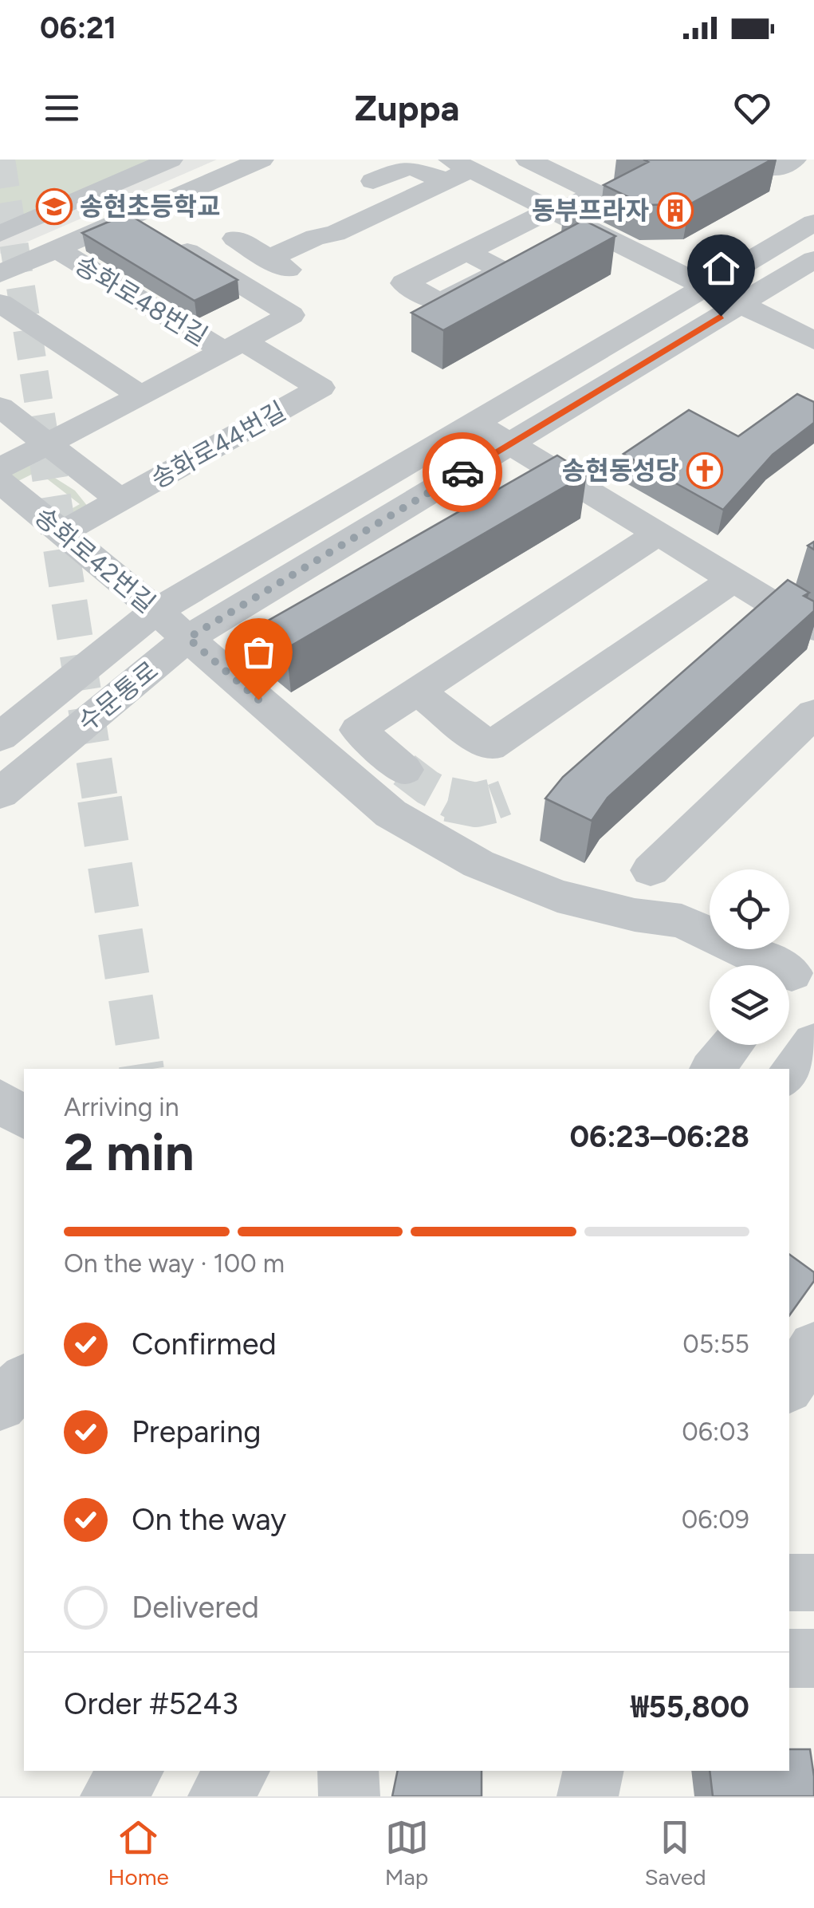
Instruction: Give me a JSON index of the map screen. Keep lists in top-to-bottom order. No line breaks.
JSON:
{"streets":{"street":["송화로48번길","송화로44번길","송화로42번길","수문통로"]},"crossings":[["송화로48번길","송화로44번길"],["송화로42번길","수문통로"]],"places":{"school or university":["송현초등학교"],"building":["동부프라자"],"church":["송현동성당"]},"page":{"status":"06:21","header":"Zuppa","heading":["2 min","Arriving in","06:23–06:28"],"panel":["Order #5243","₩55,800"],"bar":"On the way · 100 m","list":[["Confirmed","05:55"],["Preparing","06:03"],["On the way","06:09"],"Delivered"],"tabs":["Home","Map","Saved"]}}
